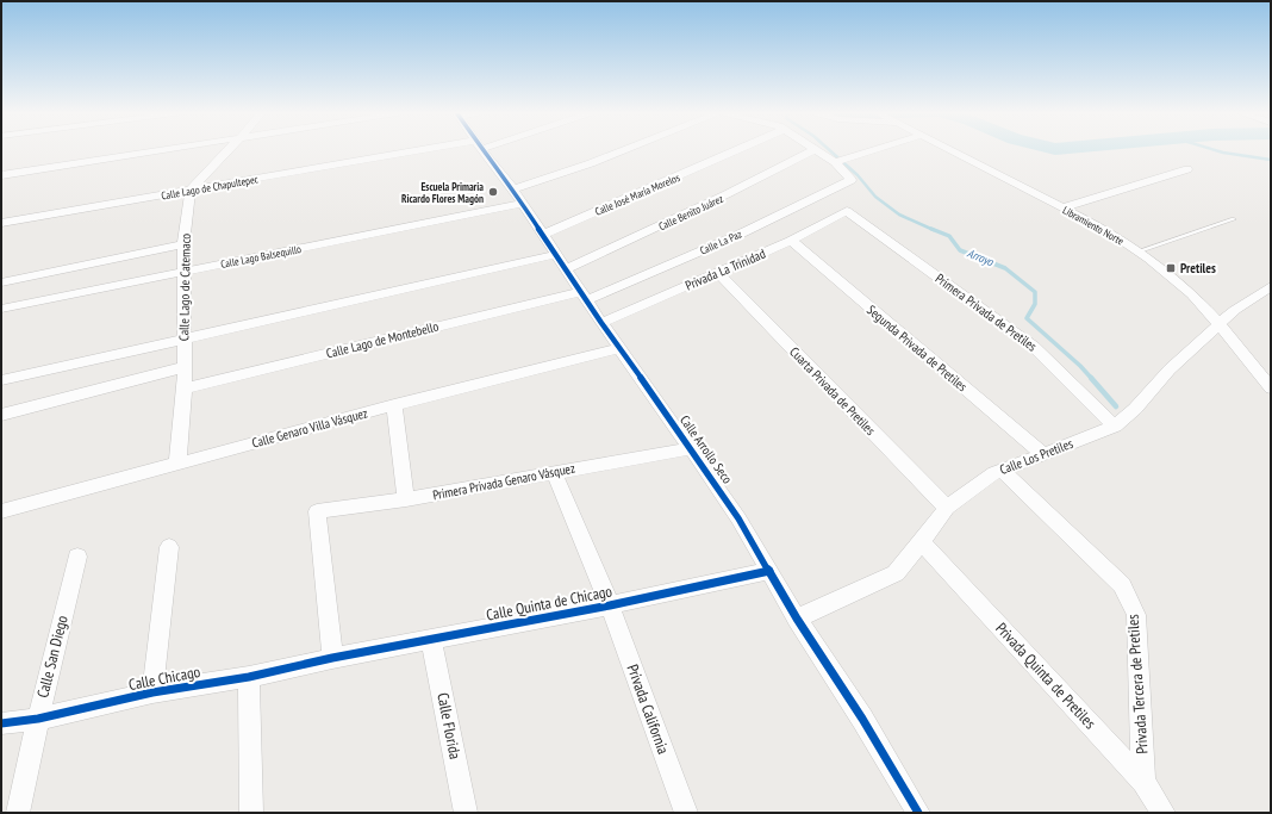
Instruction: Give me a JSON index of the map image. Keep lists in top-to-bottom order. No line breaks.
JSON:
{"streets":{"street":["Calle Lago de Chapultepec","Calle José María Morelos","Calle Benito Juárez","Libramiento Norte","Calle La Paz","Calle Lago Balsequillo","Privada La Trinidad","Calle Lago de Catemaco","Primera Privada de Pretiles","Calle Lago de Montebello","Segunda Privada de Pretiles","Cuarta Privada de Pretiles","Calle Genaro Villa Vásquez","Calle Arrollo Seco","Calle Los Pretiles","Primera Privada Genaro Vásquez","Calle Quinta de Chicago","Calle San Diego","Privada Quinta de Pretiles","Calle Chicago","Privada Tercera de Pretiles","Privada California","Calle Florida"]},"crossings":[["Calle Lago de Chapultepec","Calle Lago de Catemaco"],["Calle José María Morelos","Calle Arrollo Seco"],["Calle Benito Juárez","Calle Arrollo Seco"],["Libramiento Norte","Calle Los Pretiles"],["Calle La Paz","Calle Lago de Montebello"],["Calle La Paz","Calle Arrollo Seco"],["Calle Lago Balsequillo","Calle Lago de Catemaco"],["Calle Lago Balsequillo","Calle Arrollo Seco"],["Privada La Trinidad","Primera Privada de Pretiles"],["Privada La Trinidad","Segunda Privada de Pretiles"],["Privada La Trinidad","Cuarta Privada de Pretiles"],["Privada La Trinidad","Calle Arrollo Seco"],["Calle Lago de Catemaco","Calle Lago de Montebello"],["Calle Lago de Catemaco","Calle Genaro Villa Vásquez"],["Primera Privada de Pretiles","Calle Los Pretiles"],["Calle Lago de Montebello","Calle Arrollo Seco"],["Segunda Privada de Pretiles","Calle Los Pretiles"],["Cuarta Privada de Pretiles","Calle Los Pretiles"],["Calle Genaro Villa Vásquez","Calle Arrollo Seco"],["Calle Arrollo Seco","Calle Los Pretiles"],["Calle Arrollo Seco","Primera Privada Genaro Vásquez"],["Calle Arrollo Seco","Calle Quinta de Chicago"],["Calle Los Pretiles","Privada Quinta de Pretiles"],["Calle Los Pretiles","Privada Tercera de Pretiles"],["Primera Privada Genaro Vásquez","Calle Quinta de Chicago"],["Primera Privada Genaro Vásquez","Calle Chicago"],["Primera Privada Genaro Vásquez","Privada California"],["Calle Quinta de Chicago","Calle Chicago"],["Calle Quinta de Chicago","Privada California"],["Calle Quinta de Chicago","Calle Florida"],["Calle San Diego","Calle Chicago"],["Privada Quinta de Pretiles","Privada Tercera de Pretiles"]],"water":["Arroyo"],"places":{"other":["Escuela Primaria Ricardo Flores Magón"],"transit":["Pretiles"]}}
